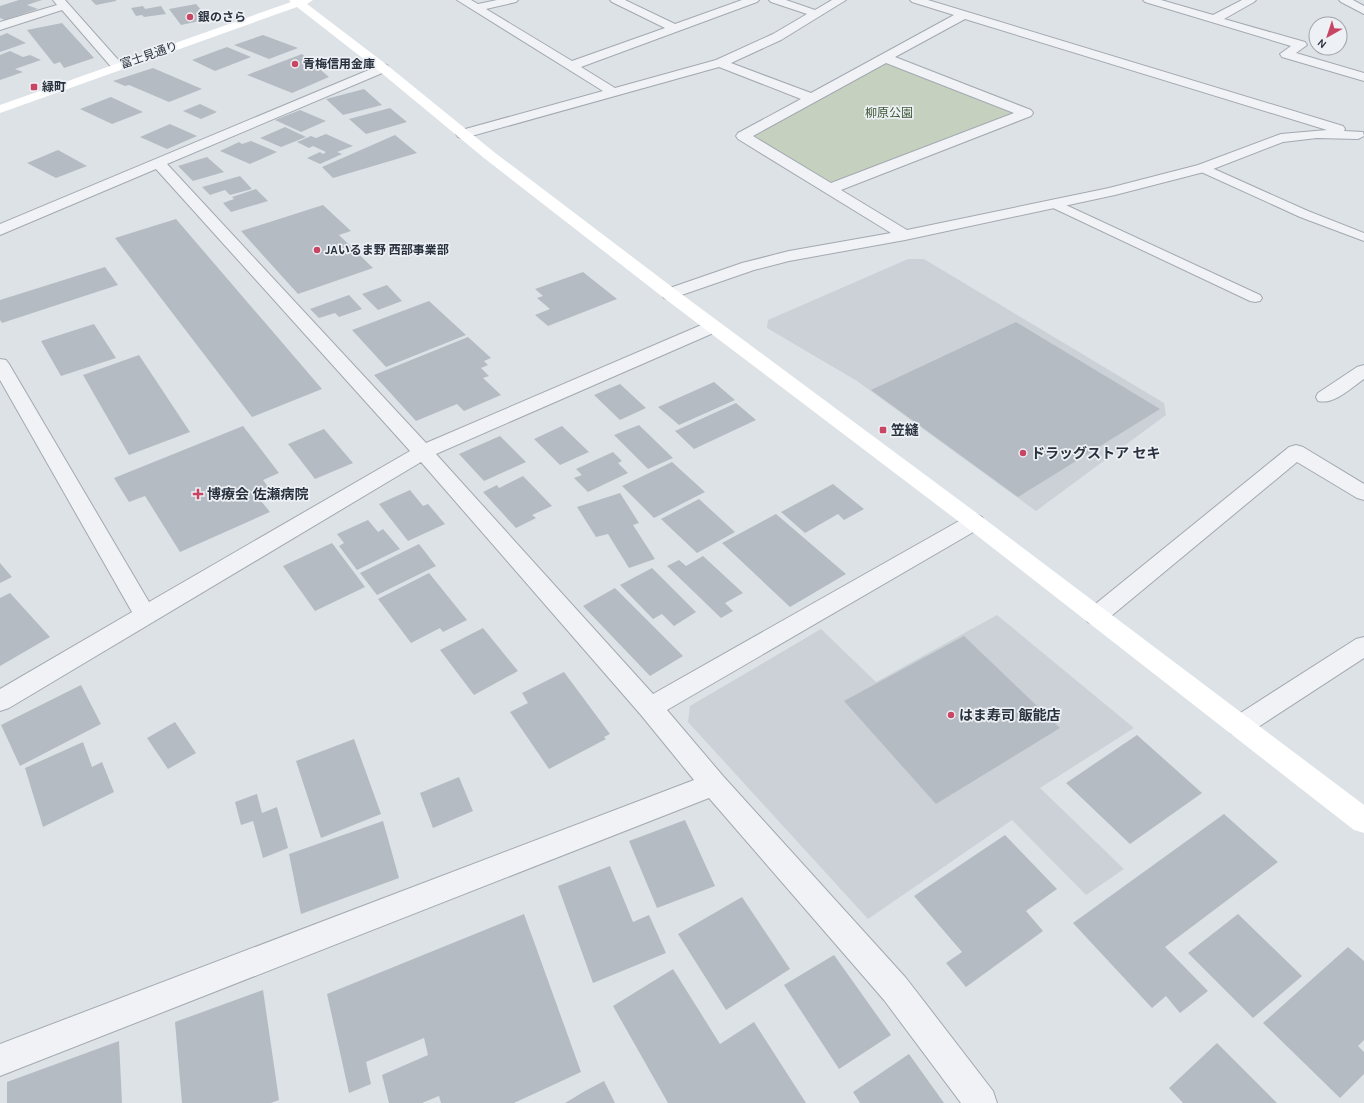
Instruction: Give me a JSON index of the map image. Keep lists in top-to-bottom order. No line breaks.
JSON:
{"streets":{"street":["富士見通り"]},"parks":["柳原公園"],"places":{"other":["銀のさら","青梅信用金庫","JAいるま野 西部事業部","ドラッグストア セキ","はま寿司 飯能店"],"transit":["緑町","笠縫"],"health":["博療会 佐瀬病院"]},"north":"bottom left"}
